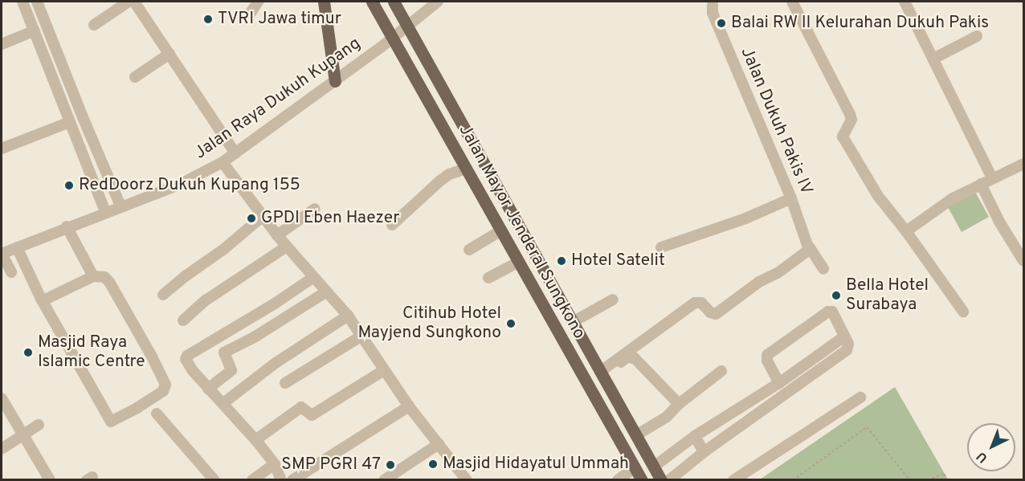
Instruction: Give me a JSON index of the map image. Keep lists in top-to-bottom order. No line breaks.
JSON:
{"streets":{"main road":["Jalan Mayor Jenderal Sungkono"],"street":["Jalan Raya Dukuh Kupang","Jalan Dukuh Pakis IV"]},"crossings":[["Jalan Raya Dukuh Kupang","Jalan Mayor Jenderal Sungkono"]],"places":["TVRI Jawa timur","Balai RW II Kelurahan Dukuh Pakis","RedDoorz Dukuh Kupang 155","GPDI Eben Haezer","Hotel Satelit","Bella Hotel Surabaya","Citihub Hotel Mayjend Sungkono","Masjid Raya Islamic Centre","Masjid Hidayatul Ummah","SMP PGRI 47"],"north":"bottom left"}
